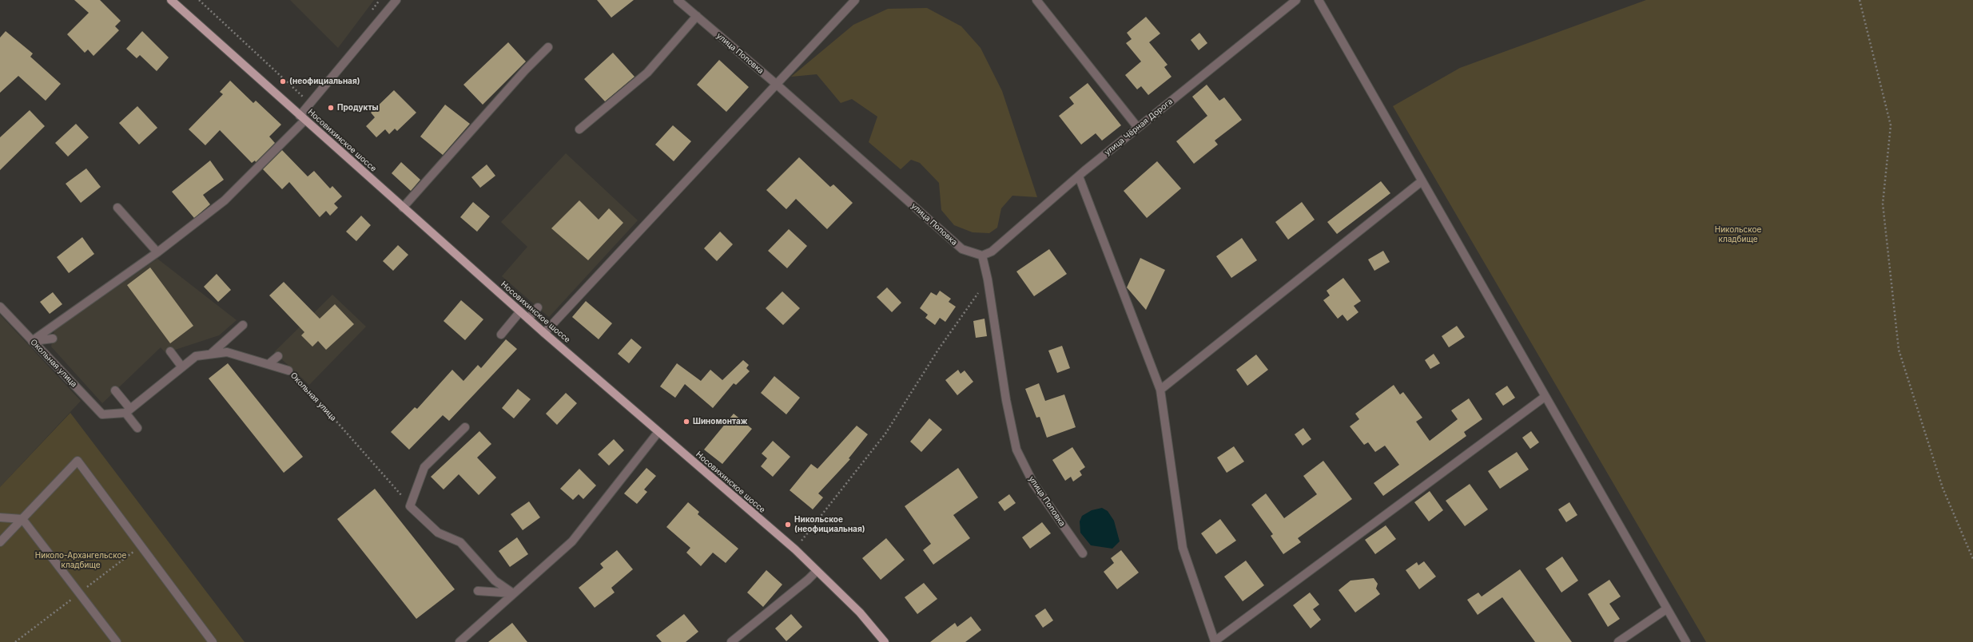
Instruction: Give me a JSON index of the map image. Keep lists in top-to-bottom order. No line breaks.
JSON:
{"streets":{"main road":["Носовихинское шоссе"],"street":["улица Поповка","улица Чёрная Дорога","Окольная улица"]},"crossings":[["улица Поповка","улица Чёрная Дорога"]],"parks":["Никольское кладбище","Николо-Архангельское кладбище"],"places":["(неофициальная)","Продукты","Шиномонтаж","Никольское (неофициальная)"]}
